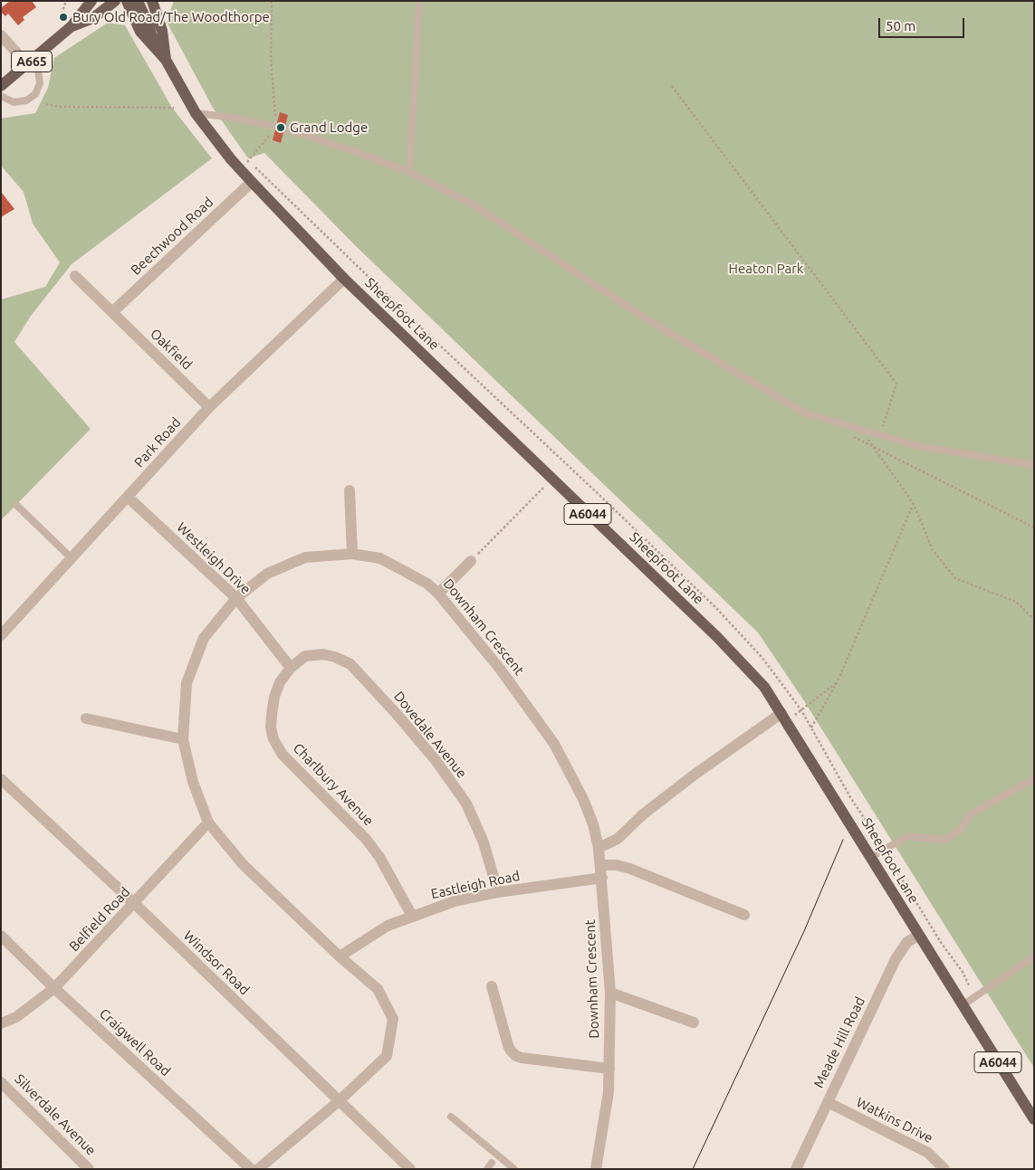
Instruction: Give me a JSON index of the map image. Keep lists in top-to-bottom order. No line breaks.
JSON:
{"streets":{"main road":["A665","Sheepfoot Lane","A6044"],"street":["Beechwood Road","Oakfield","Park Road","Westleigh Drive","Downham Crescent","Dovedale Avenue","Charlbury Avenue","Eastleigh Road","Belfield Road","Windsor Road","Craigwell Road","Meade Hill Road","Silverdale Avenue","Watkins Drive"]},"crossings":[["Beechwood Road","Sheepfoot Lane"],["Beechwood Road","Oakfield"],["Sheepfoot Lane","Park Road"],["Sheepfoot Lane","Meade Hill Road"],["Oakfield","Park Road"],["Park Road","Westleigh Drive"],["Westleigh Drive","Downham Crescent"],["Westleigh Drive","Dovedale Avenue"],["Westleigh Drive","Charlbury Avenue"],["Downham Crescent","Eastleigh Road"],["Downham Crescent","Belfield Road"],["Downham Crescent","Windsor Road"],["Dovedale Avenue","Charlbury Avenue"],["Dovedale Avenue","Eastleigh Road"],["Charlbury Avenue","Eastleigh Road"],["Belfield Road","Windsor Road"],["Belfield Road","Craigwell Road"],["Meade Hill Road","Watkins Drive"]],"parks":["Heaton Park"],"places":["Bury Old Road/The Woodthorpe","Grand Lodge"],"scale_bar":"50 m"}
